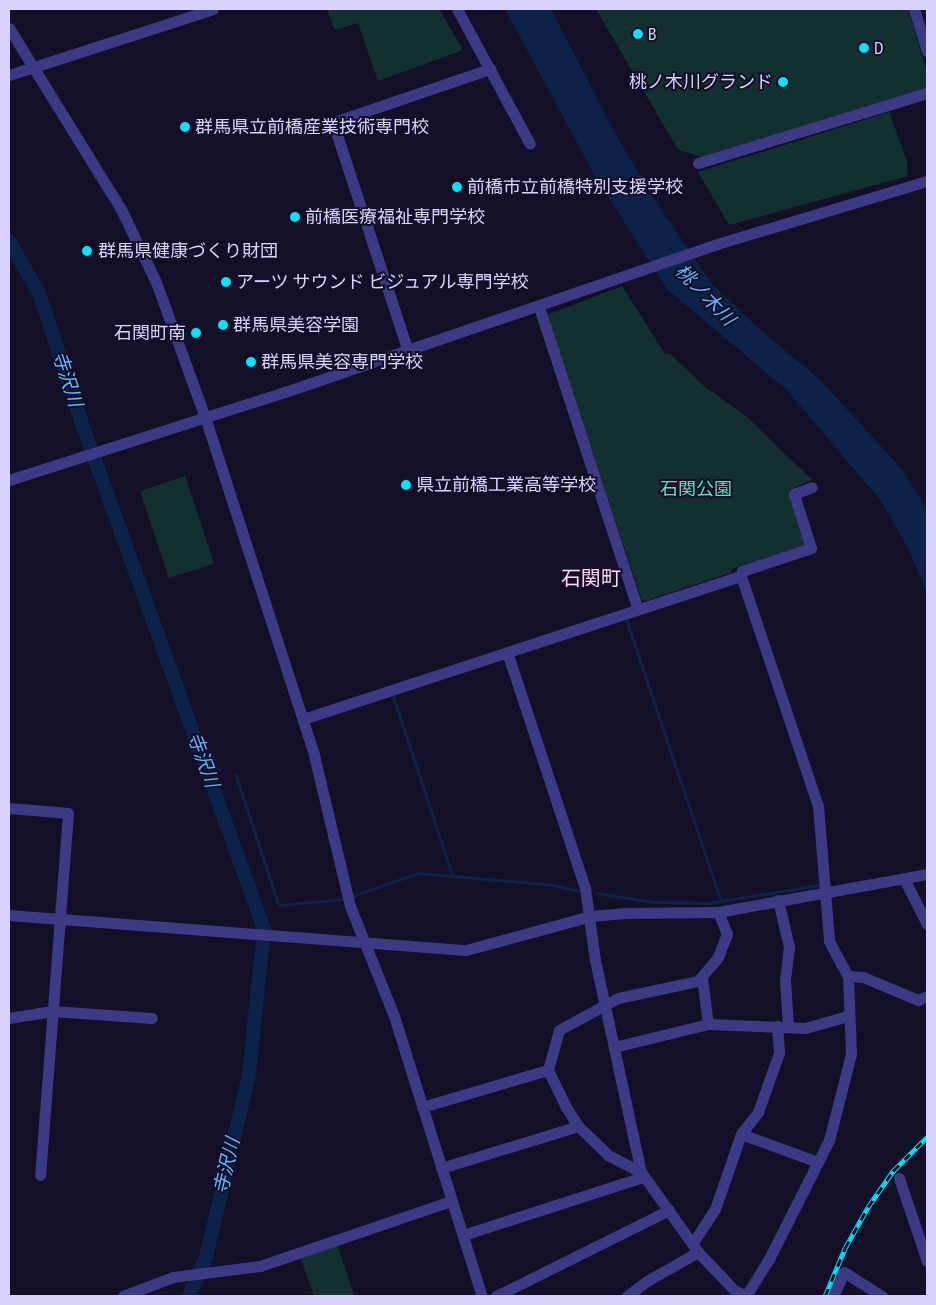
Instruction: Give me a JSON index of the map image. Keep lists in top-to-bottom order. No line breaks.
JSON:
{"districts":["石関町"],"water":["桃ノ木川","寺沢川"],"parks":["石関公園"],"places":["B","D","桃ノ木川グランド","群馬県立前橋産業技術専門校","前橋市立前橋特別支援学校","前橋医療福祉専門学校","群馬県健康づくり財団","アーツ サウンド ビジュアル専門学校","群馬県美容学園","石関町南","群馬県美容専門学校","県立前橋工業高等学校"]}
